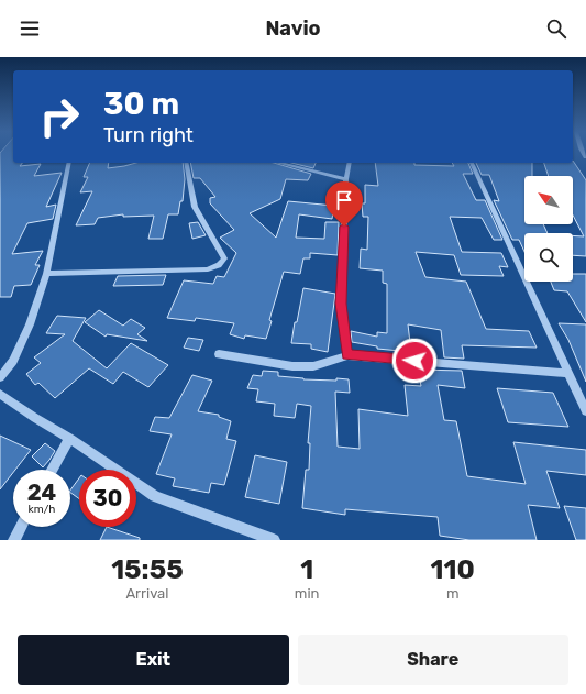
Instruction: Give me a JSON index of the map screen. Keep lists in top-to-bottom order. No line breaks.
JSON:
{"north":"top left","page":{"header":"Navio","turn":["30 m","Turn right"],"speed":"24 km/h","limit":"30","eta":["15:55","Arrival","1","min","110","m"],"buttons":["Exit","Share"]}}
